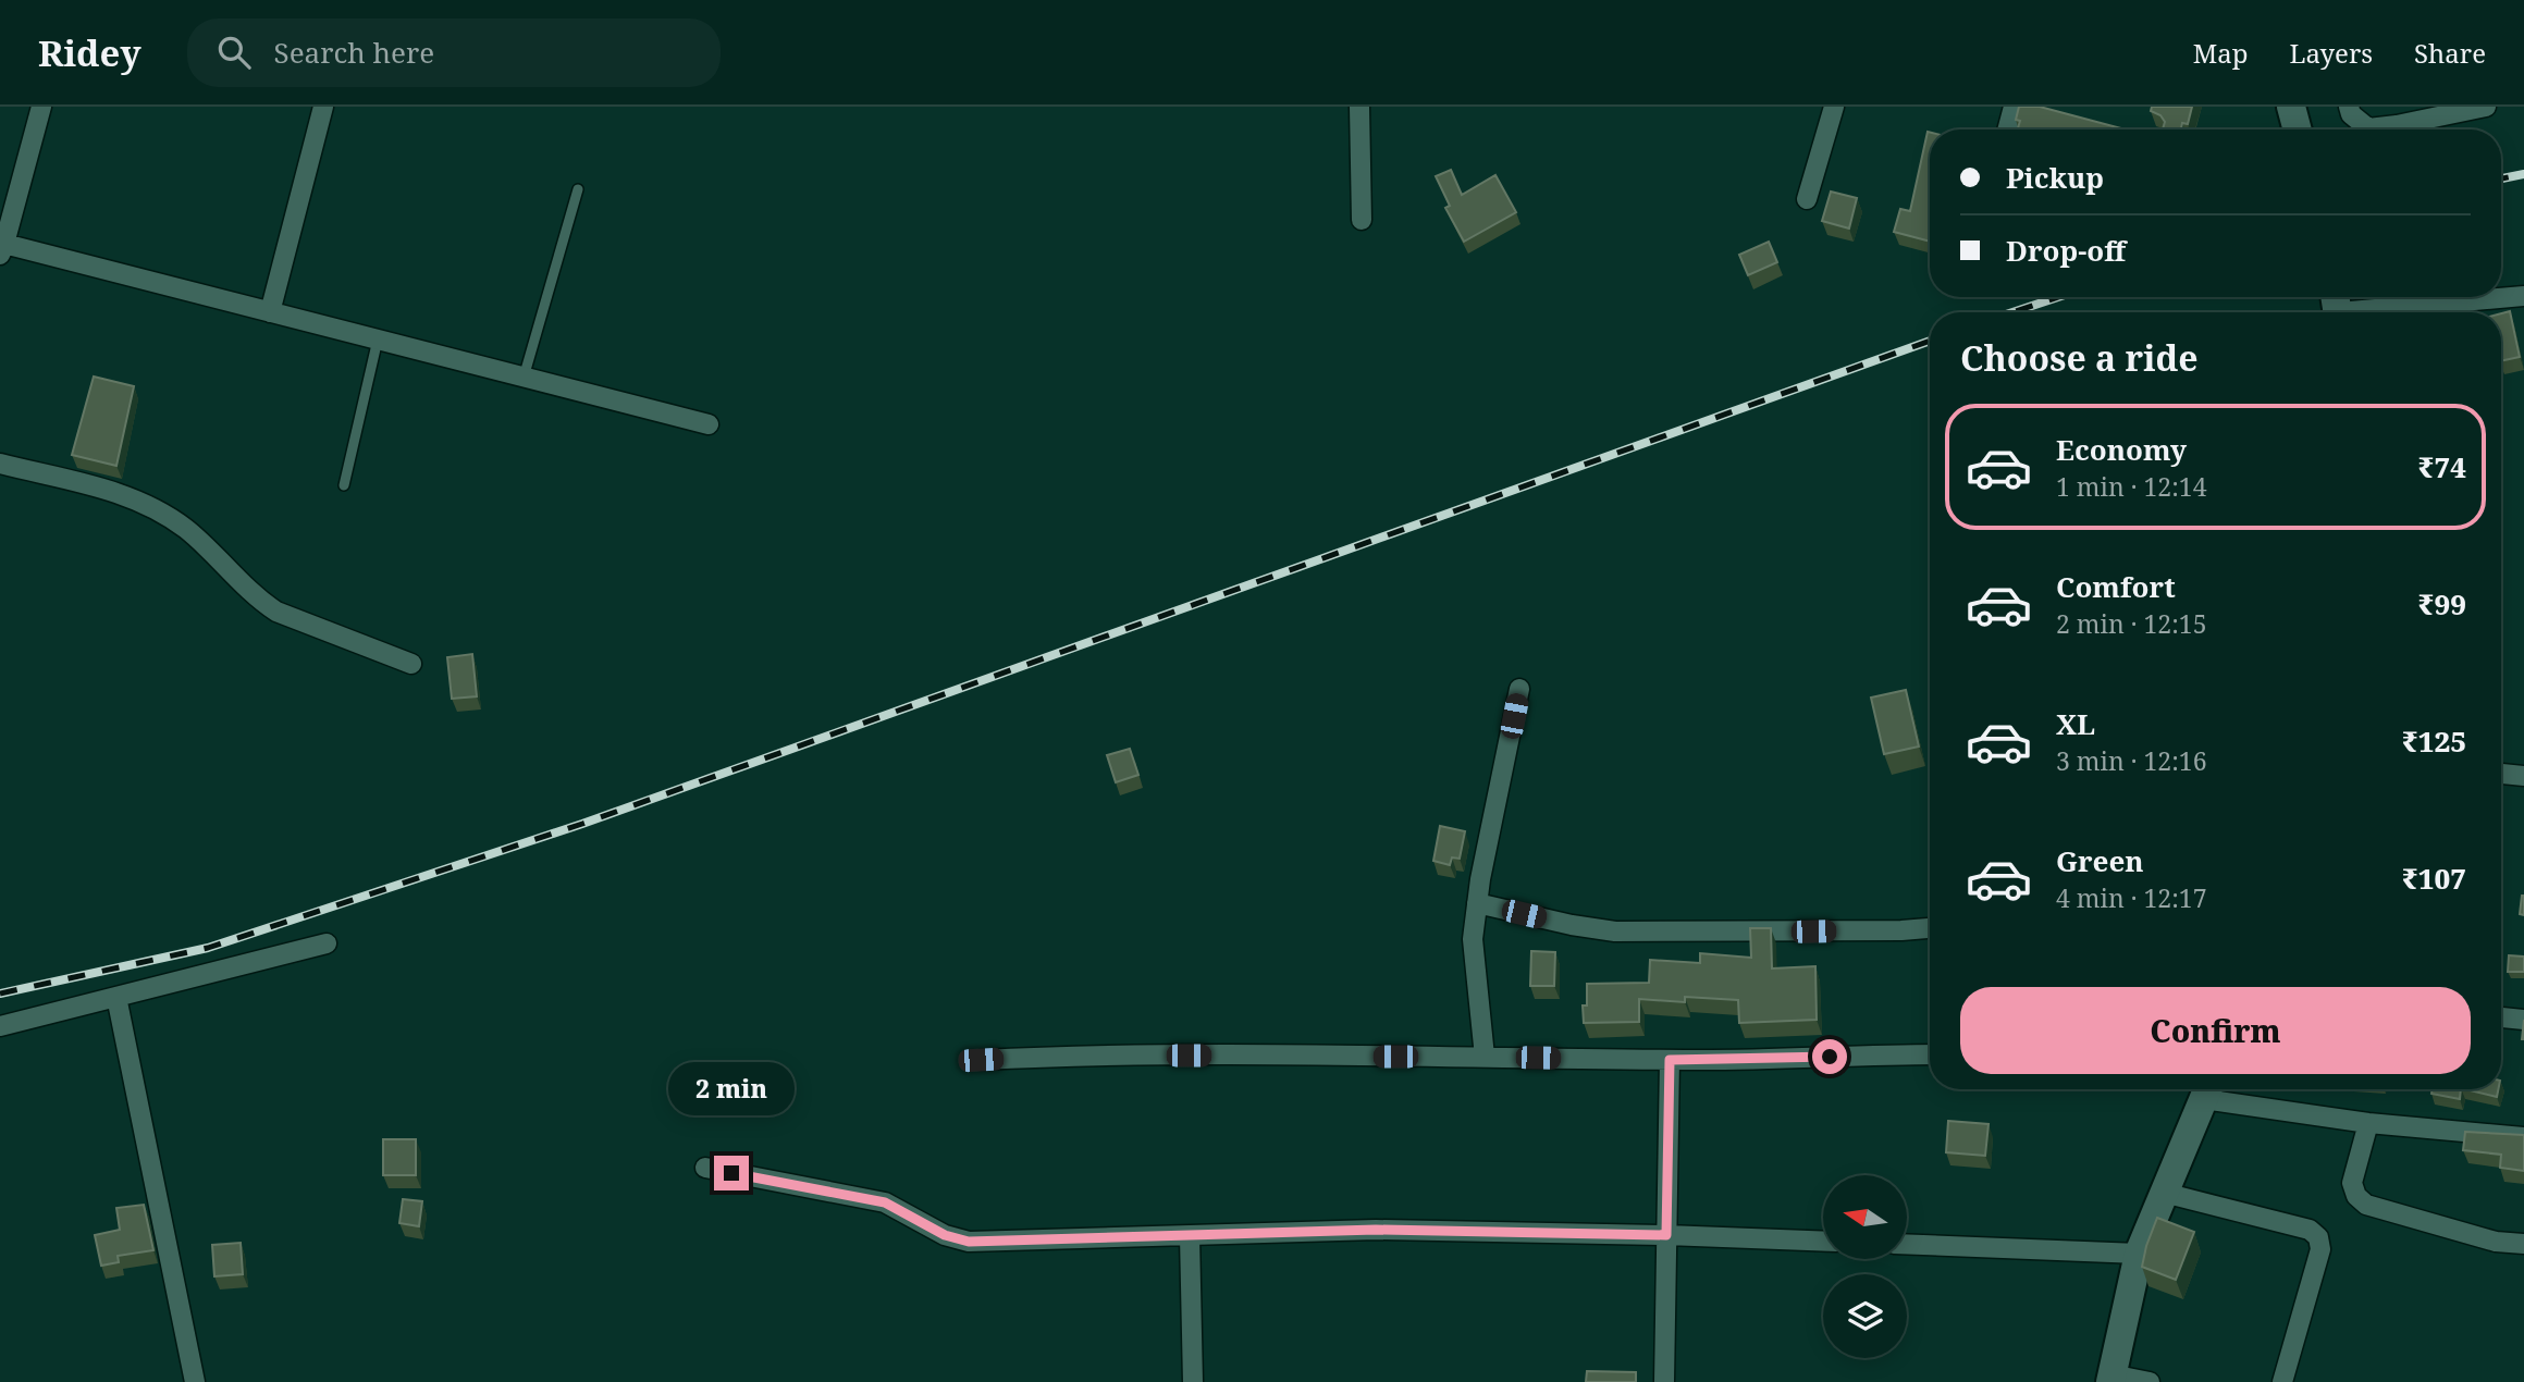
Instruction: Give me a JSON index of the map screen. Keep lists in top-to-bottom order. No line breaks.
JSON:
{"north":"left","page":{"header":"Ridey","search":"Search here","nav":["Map","Layers","Share"],"banner":["Pickup","Drop-off"],"heading":"Choose a ride","list":[{"name":"Economy","note":"1 min · 12:14","value":"₹74"},{"name":"Comfort","note":"2 min · 12:15","value":"₹99"},{"name":"XL","note":"3 min · 12:16","value":"₹125"},{"name":"Green","note":"4 min · 12:17","value":"₹107"}],"buttons":"Confirm","bubble":"2 min"}}
